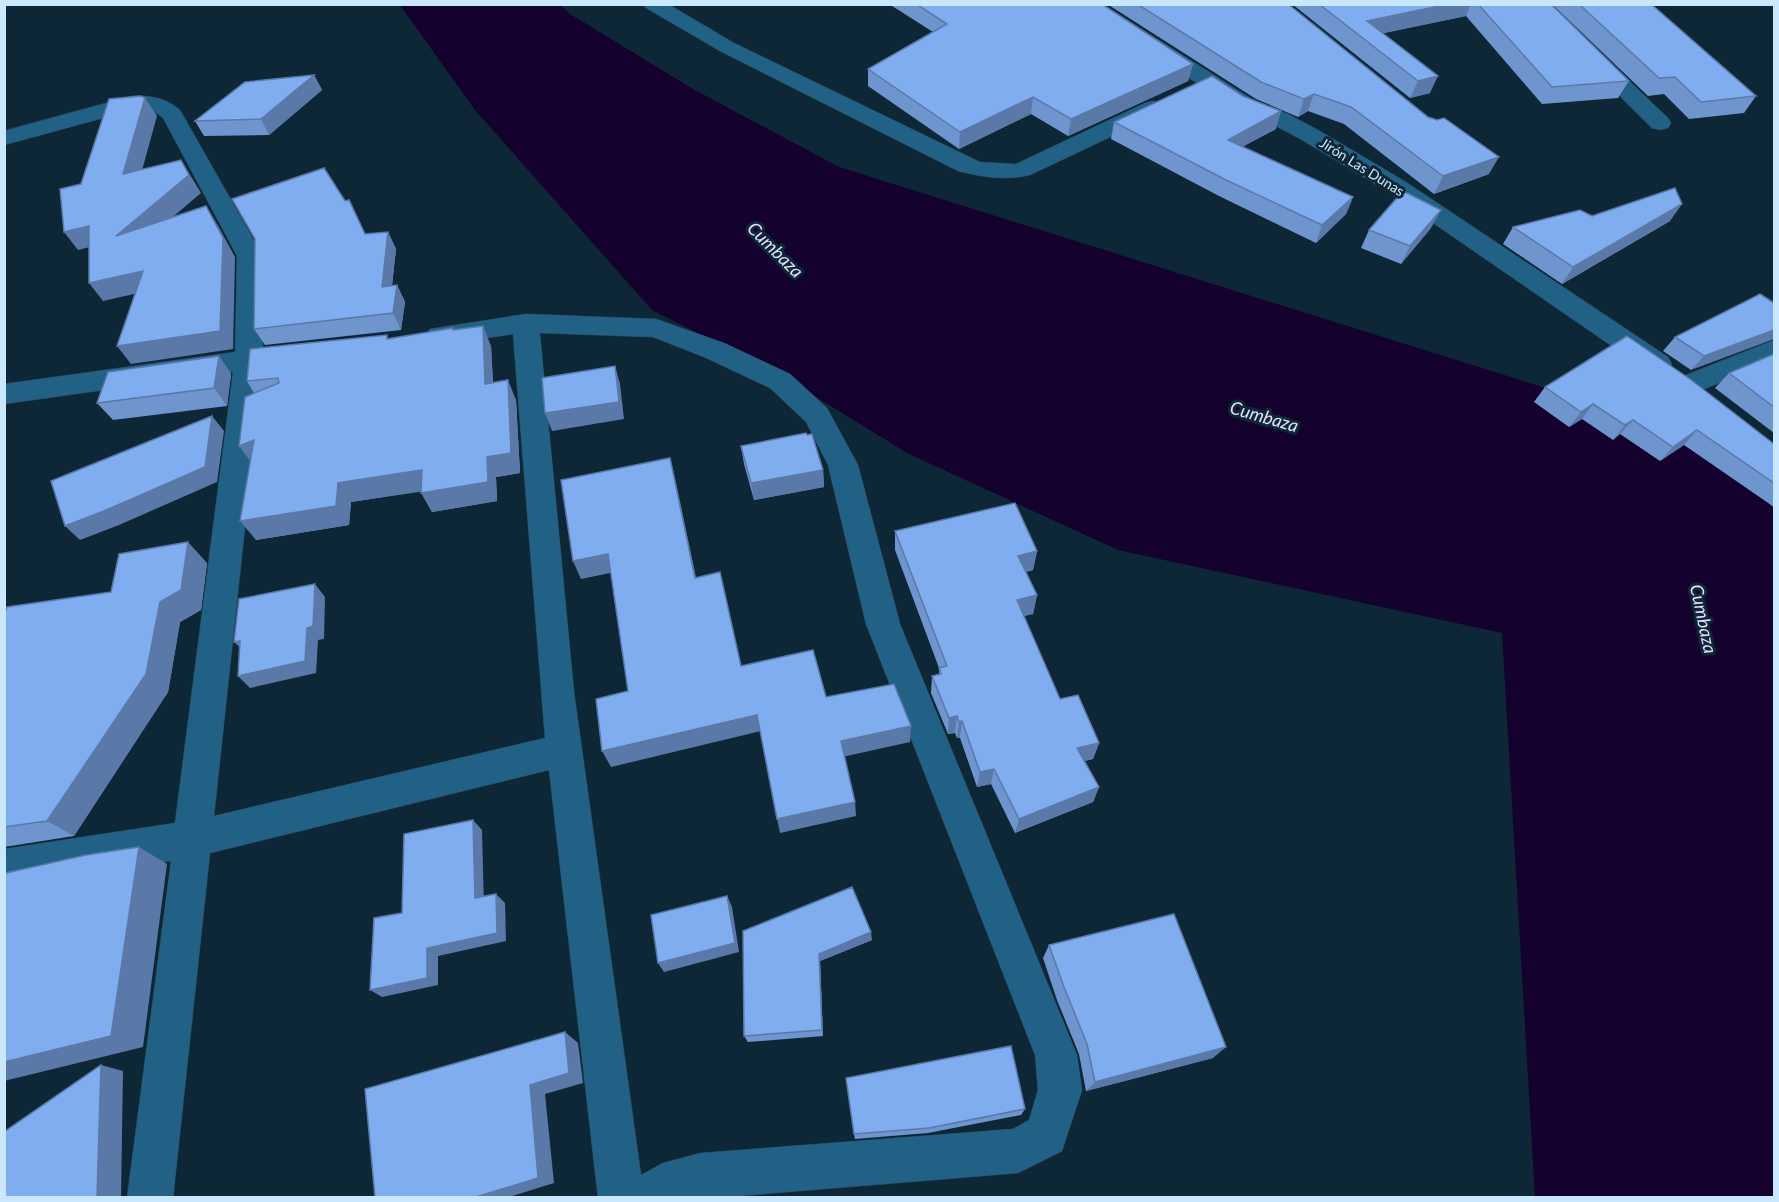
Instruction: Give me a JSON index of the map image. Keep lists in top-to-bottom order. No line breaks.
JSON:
{"streets":{"street":["Jirón Las Dunas"]},"water":["Cumbaza"]}
